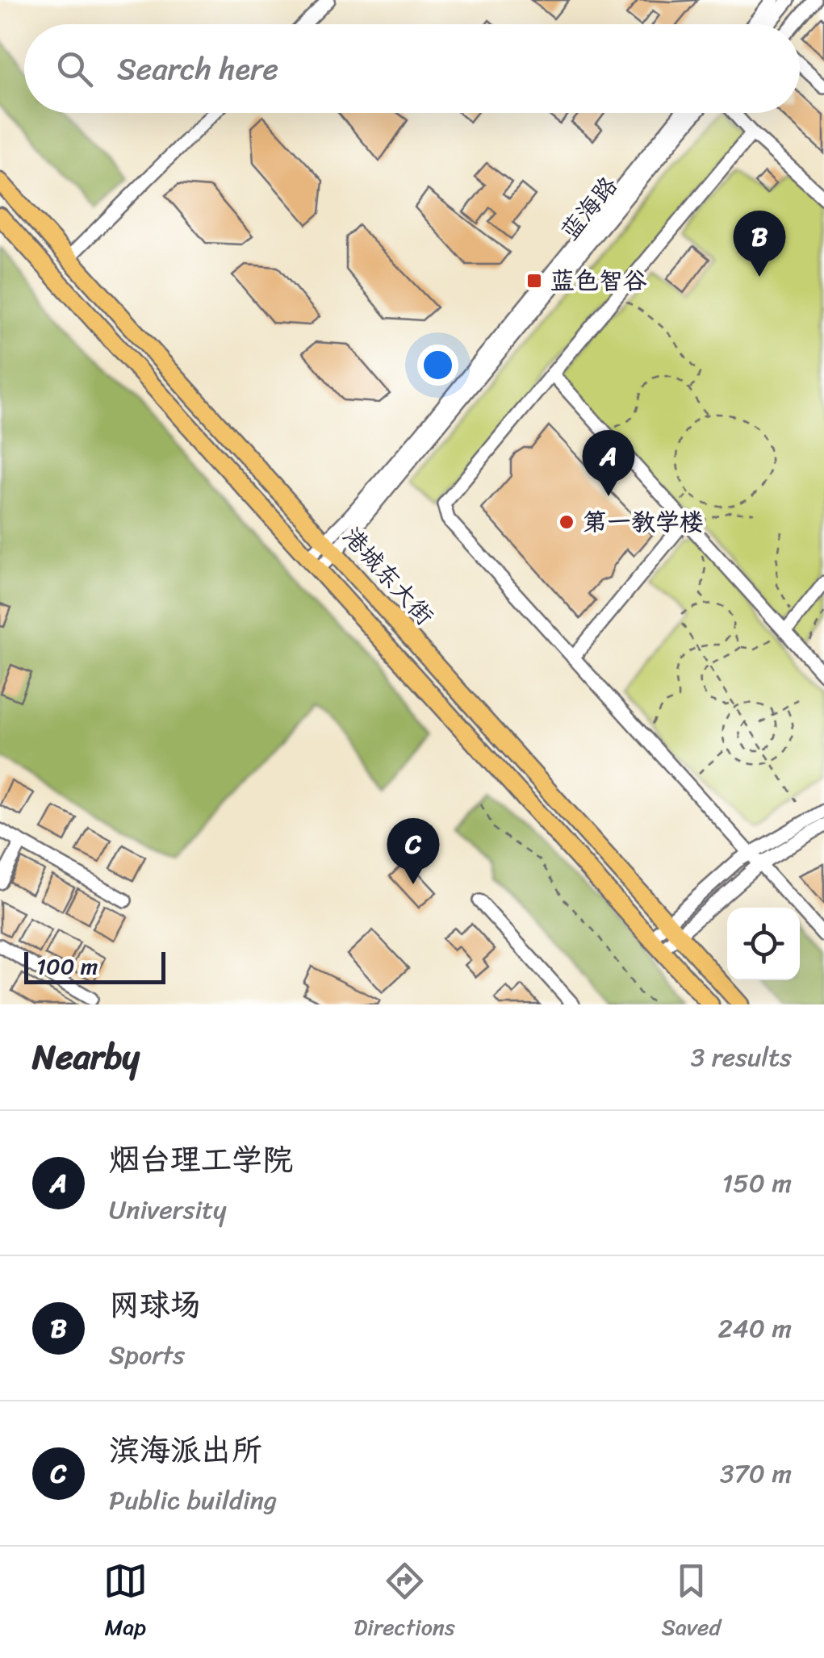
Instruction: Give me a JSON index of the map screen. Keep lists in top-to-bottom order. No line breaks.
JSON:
{"streets":{"main road":["港城东大街"],"street":["蓝海路"]},"crossings":[["蓝海路","港城东大街"]],"places":{"transit":["蓝色智谷"],"other":["第一教学楼"]},"scale_bar":"100 m","page":{"search":"Search here","pins":["B","A","C"],"scale":"100 m","heading":["Nearby","3 results"],"list":[{"mark":"A","name":"烟台理工学院","note":"University","value":"150 m"},{"mark":"B","name":"网球场","note":"Sports","value":"240 m"},{"mark":"C","name":"滨海派出所","note":"Public building","value":"370 m"}],"nav":["Map","Directions","Saved"]}}
